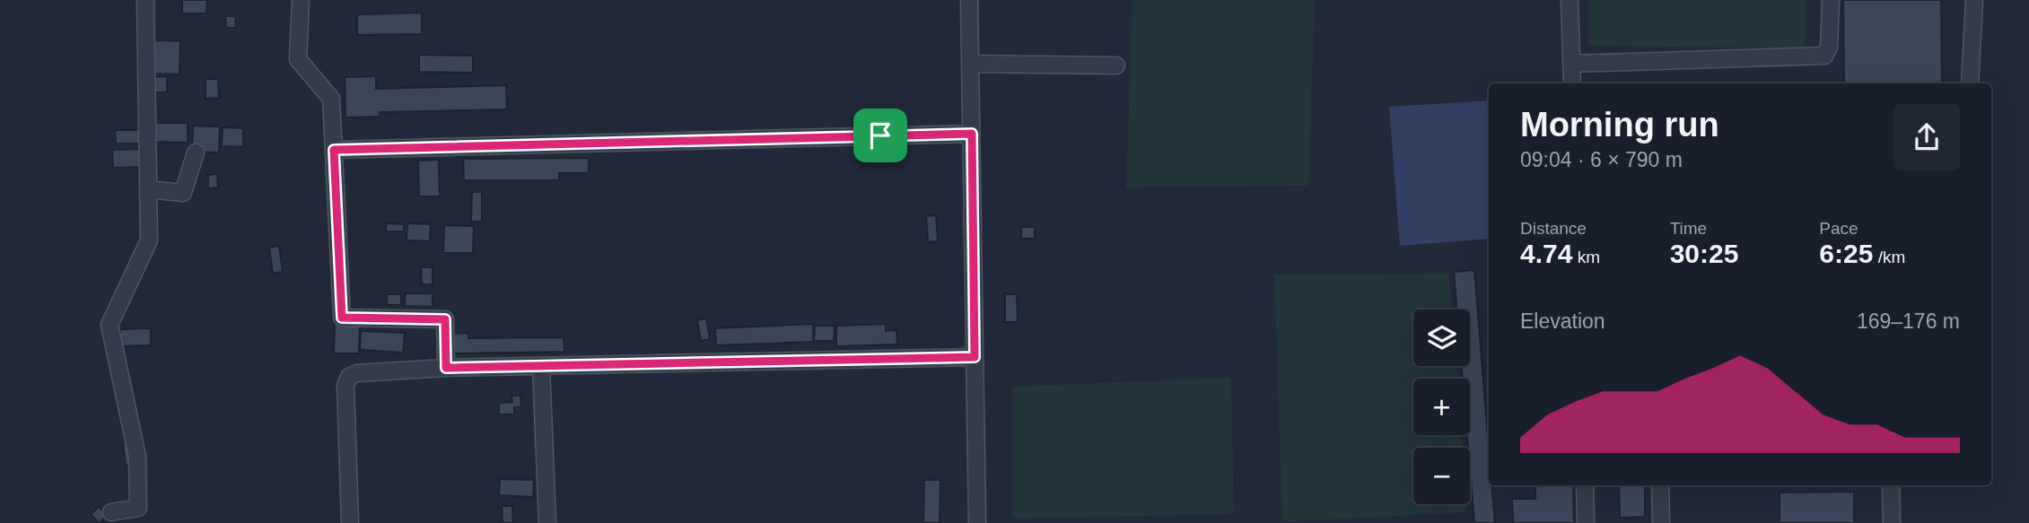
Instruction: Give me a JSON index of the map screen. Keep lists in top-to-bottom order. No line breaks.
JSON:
{"page":{"heading":["Morning run","09:04 · 6 × 790 m"],"stats":[["Distance","4.74 km"],["Time","30:25"],["Pace","6:25 /km"]],"chart":["Elevation","169–176 m"],"map_buttons":["+","−"]}}
